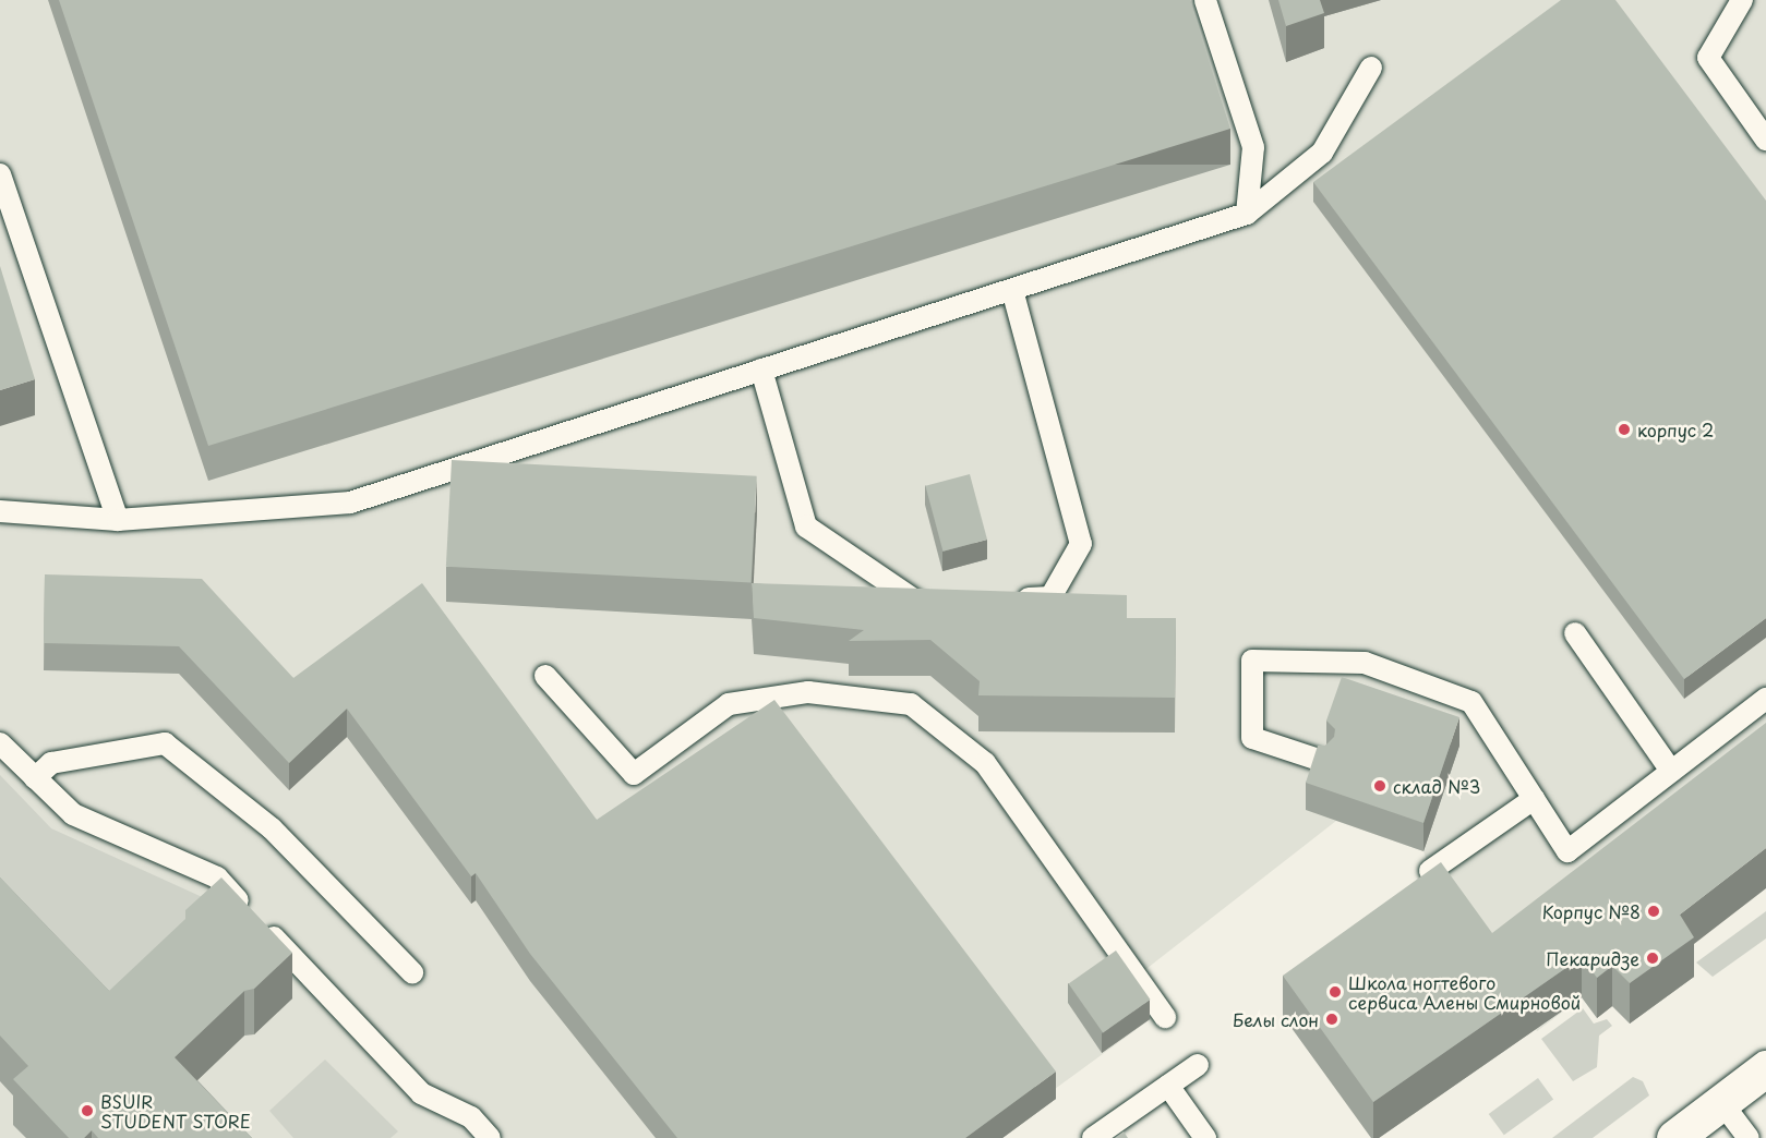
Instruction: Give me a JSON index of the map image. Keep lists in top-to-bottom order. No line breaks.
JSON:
{"places":["корпус 2","склад №3","Корпус №8","Пекаридзе","Школа ногтевого сервиса Алены Смирновой","Белы слон","BSUIR STUDENT STORE"]}
